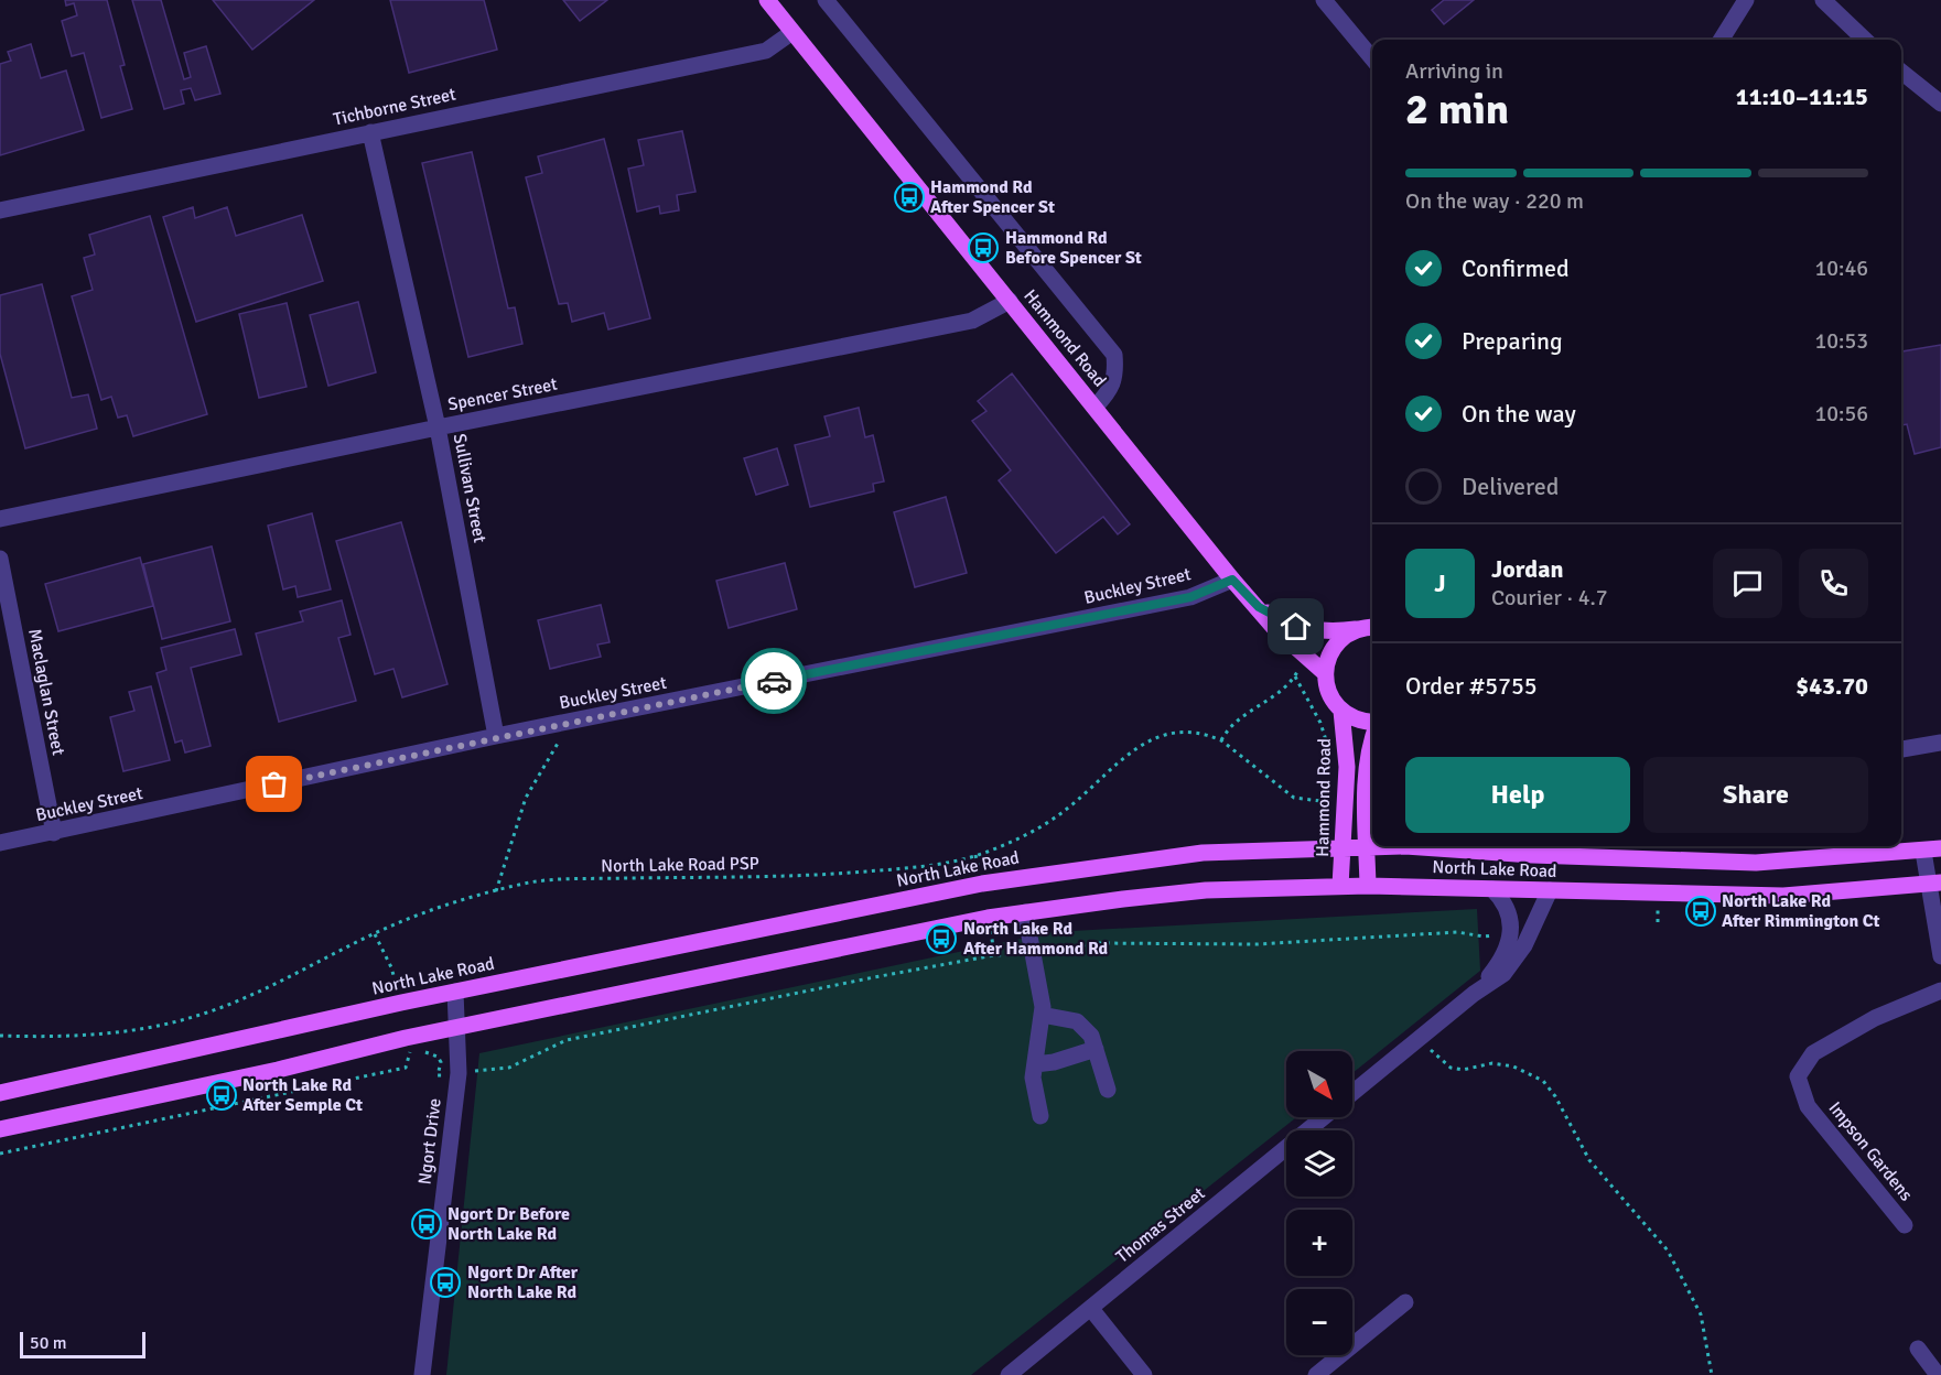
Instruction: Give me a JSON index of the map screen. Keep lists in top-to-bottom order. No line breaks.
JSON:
{"streets":{"main road":["Hammond Road","North Lake Road"],"street":["Tichborne Street","Spencer Street","Sullivan Street","Buckley Street","Maclaglan Street","Ngort Drive","Impson Gardens","Thomas Street"],"path":["North Lake Road PSP"]},"crossings":[["Tichborne Street","Hammond Road"],["Tichborne Street","Sullivan Street"],["Hammond Road","Spencer Street"],["Hammond Road","Buckley Street"],["Hammond Road","North Lake Road"],["Spencer Street","Sullivan Street"],["Sullivan Street","Buckley Street"],["Buckley Street","Maclaglan Street"],["North Lake Road","Ngort Drive"],["North Lake Road","Thomas Street"]],"places":{"bus stop":["Hammond Rd After Spencer St","Hammond Rd Before Spencer St","North Lake Rd After Rimmington Ct","North Lake Rd After Hammond Rd","North Lake Rd After Semple Ct","Ngort Dr Before North Lake Rd","Ngort Dr After North Lake Rd"]},"scale_bar":"50 m","north":"bottom right","page":{"heading":["2 min","Arriving in","11:10–11:15"],"panel":["Jordan","Courier · 4.7","Order #5755","$43.70"],"bar":"On the way · 220 m","list":[["Confirmed","10:46"],["Preparing","10:53"],["On the way","10:56"],"Delivered"],"round":"J","buttons":["Help","Share"],"map_buttons":["+","−"],"scale":"50 m"}}
